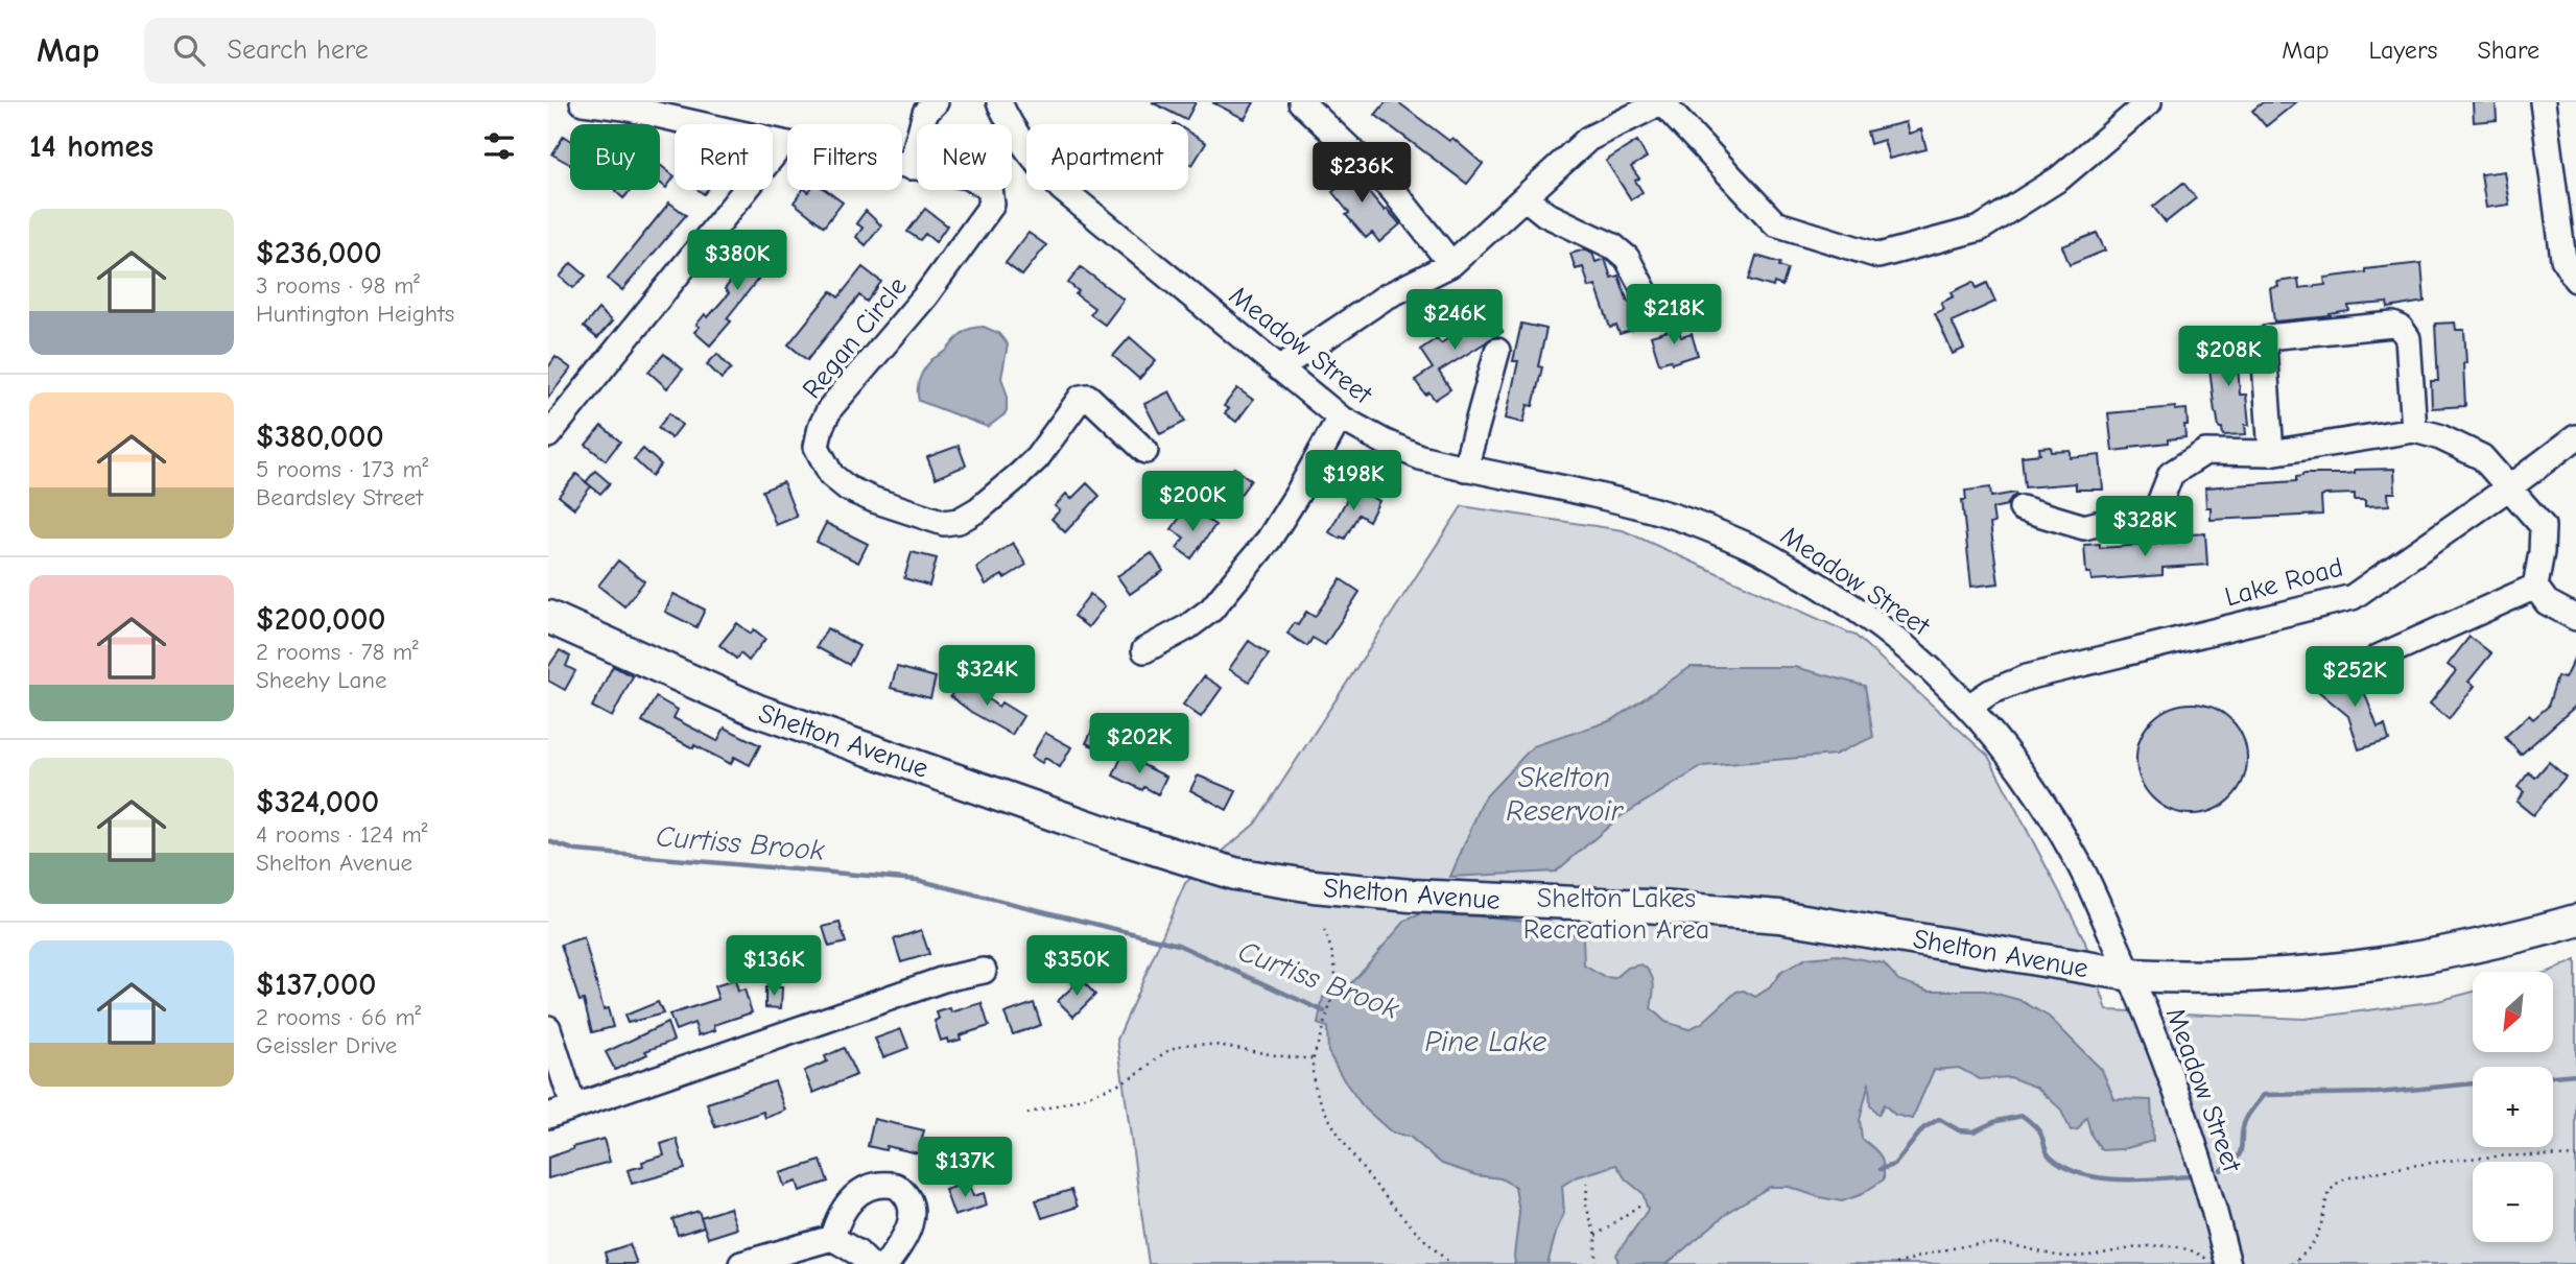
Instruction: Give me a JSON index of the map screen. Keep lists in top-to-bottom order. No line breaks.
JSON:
{"streets":{"main road":["Shelton Avenue"],"street":["Regan Circle","Meadow Street","Lake Road"]},"crossings":[["Meadow Street","Lake Road"],["Meadow Street","Shelton Avenue"]],"water":["Skelton Reservoir","Curtiss Brook","Pine Lake"],"parks":["Shelton Lakes Recreation Area"],"north":"bottom left","page":{"header":"Map","search":"Search here","nav":["Map","Layers","Share"],"heading":"14 homes","chip":["Buy","Rent","Filters","New","Apartment"],"price":["$236K","$380K","$218K","$246K","$208K","$198K","$200K","$328K","$324K","$252K","$202K","$136K","$350K","$137K"],"list":[{"name":"$236,000","note":"3 rooms · 98 m² · Huntington Heights"},{"name":"$380,000","note":"5 rooms · 173 m² · Beardsley Street"},{"name":"$200,000","note":"2 rooms · 78 m² · Sheehy Lane"},{"name":"$324,000","note":"4 rooms · 124 m² · Shelton Avenue"},{"name":"$137,000","note":"2 rooms · 66 m² · Geissler Drive"}],"map_buttons":["+","−"]}}
